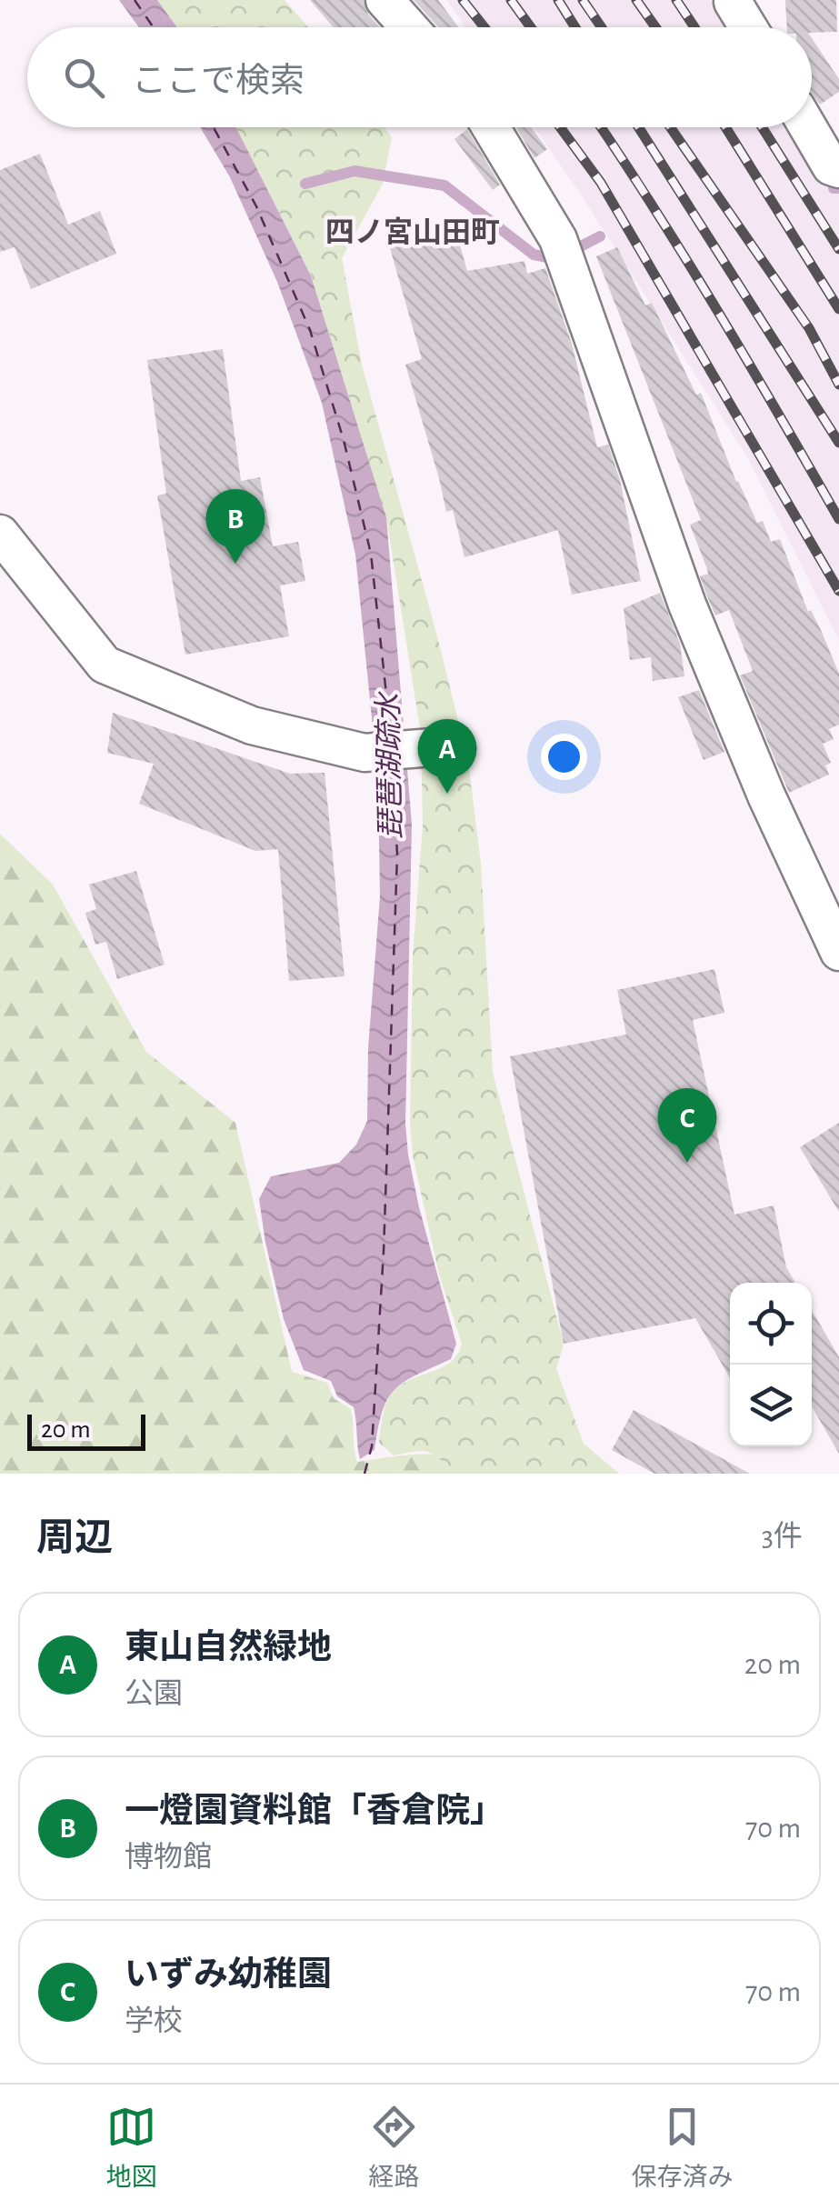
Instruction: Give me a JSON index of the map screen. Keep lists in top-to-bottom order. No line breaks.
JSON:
{"districts":["四ノ宮山田町"],"water":["琵琶湖疏水"],"scale_bar":"20 m","page":{"search":"ここで検索","pins":["B","A","C"],"scale":"20 m","heading":["周辺","3件"],"list":[{"mark":"A","name":"東山自然緑地","note":"公園","value":"20 m"},{"mark":"B","name":"一燈園資料館「香倉院」","note":"博物館","value":"70 m"},{"mark":"C","name":"いずみ幼稚園","note":"学校","value":"70 m"}],"nav":["地図","経路","保存済み"]}}
